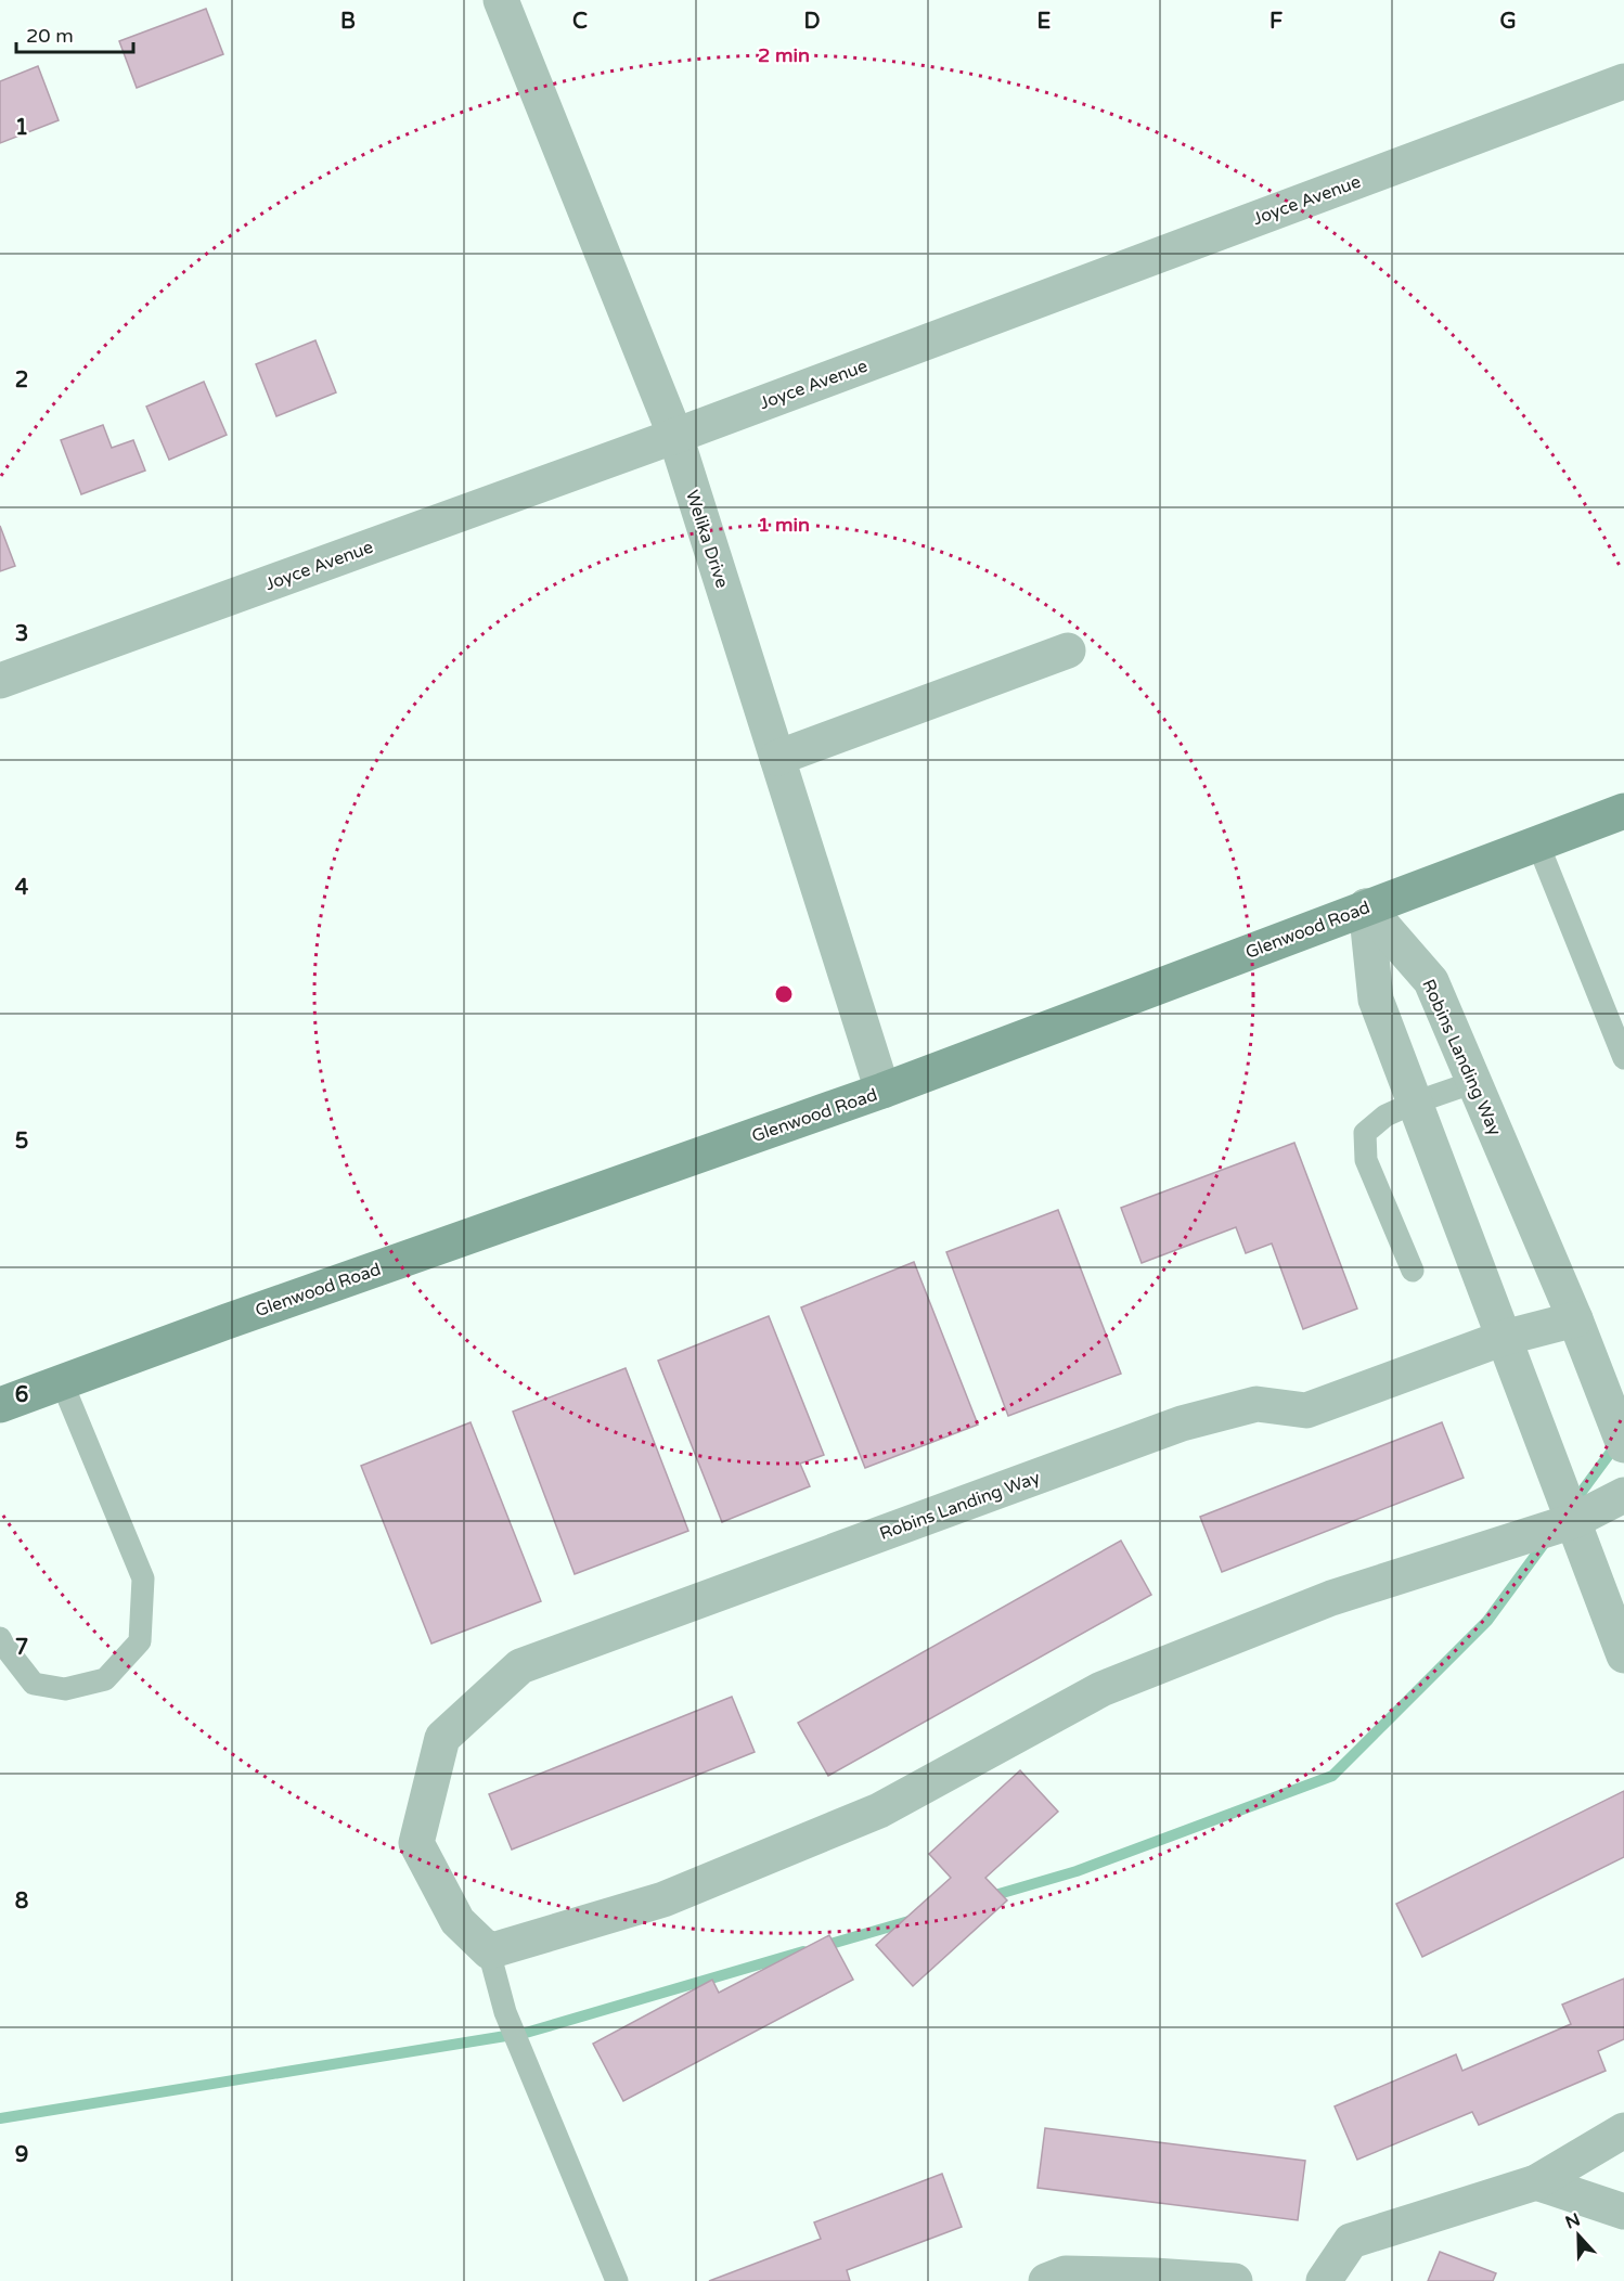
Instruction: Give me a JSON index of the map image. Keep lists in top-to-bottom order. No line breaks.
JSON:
{"streets":{"main road":["Glenwood Road"],"street":["Joyce Avenue","Welika Drive","Robins Landing Way"]},"crossings":[["Joyce Avenue","Welika Drive"],["Welika Drive","Glenwood Road"],["Glenwood Road","Robins Landing Way"]],"scale_bar":"20 m","north":"top","grid":{"columns":["B","C","D","E","F","G"],"rows":["1","2","3","4","5","6","7","8","9"]},"rings":["2 min","1 min"]}
